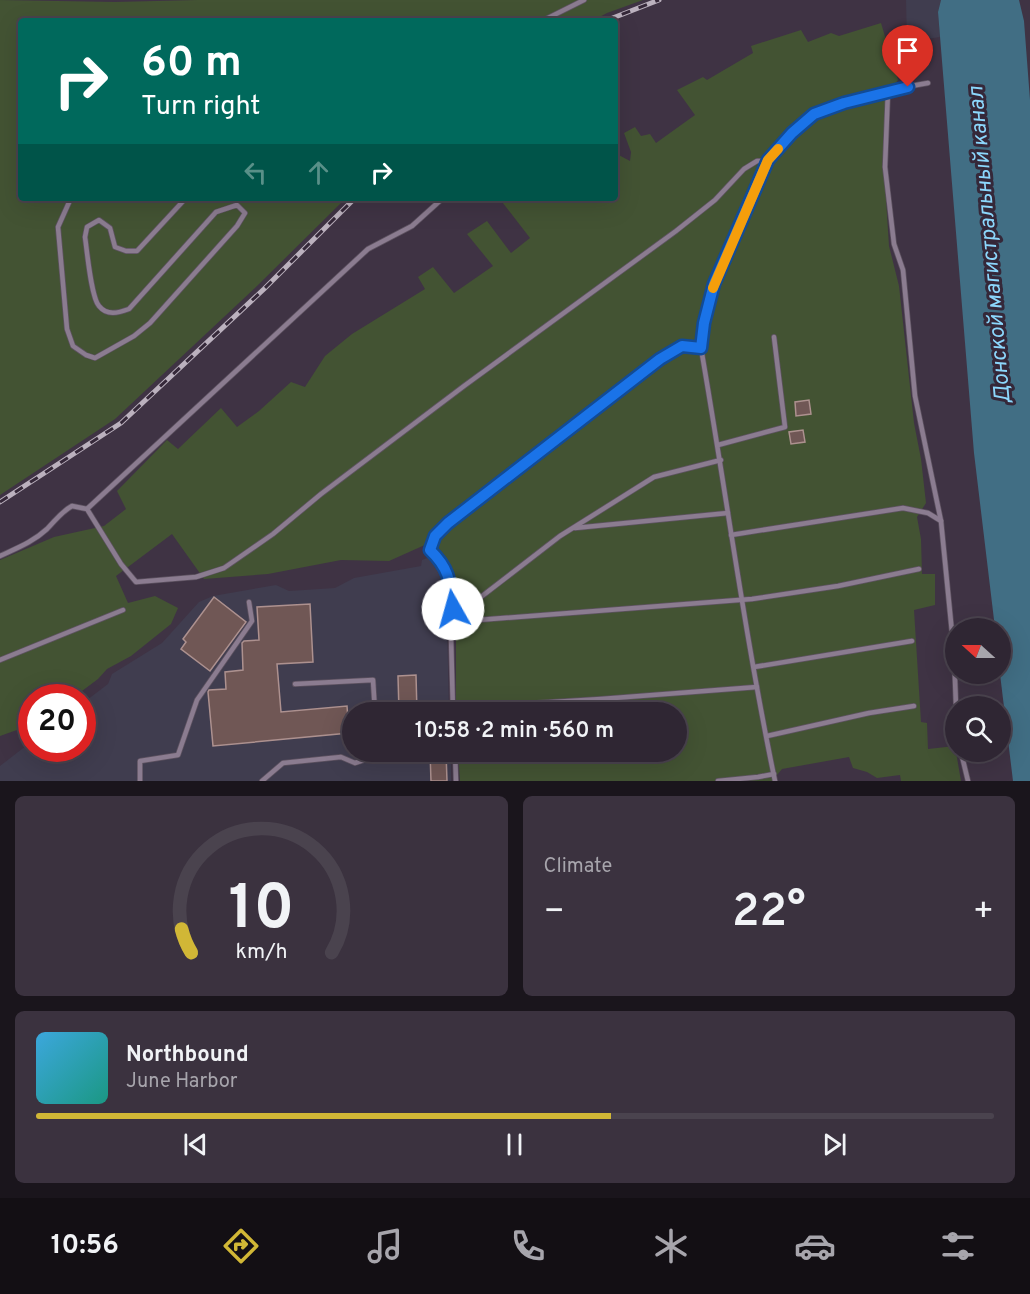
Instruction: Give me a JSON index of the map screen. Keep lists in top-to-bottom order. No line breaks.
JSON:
{"water":["Донской магистральный канал"],"north":"left","page":{"turn":["60 m","Turn right"],"limit":"20","trip":"10:58 · 2 min · 560 m","tile":"Climate","heat":["−","22°","+"],"song":["Northbound","June Harbor"],"tabs":"10:56","gauge":["10","km/h"]}}
